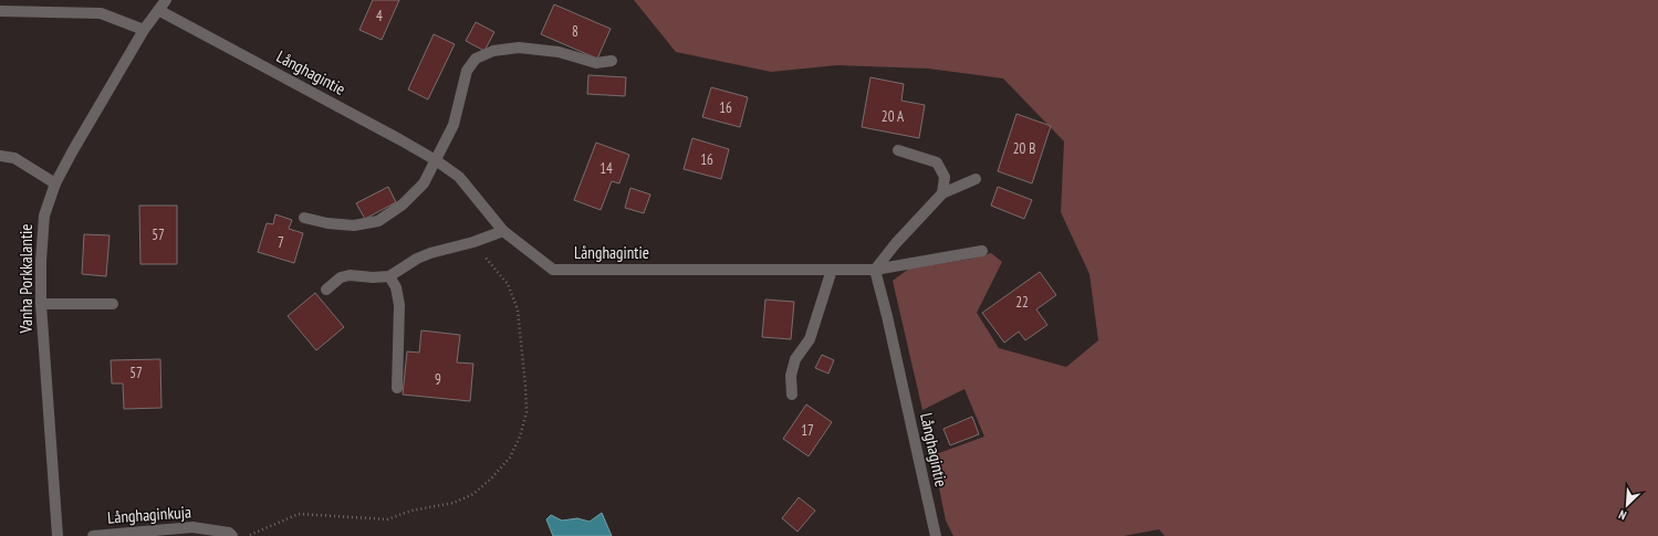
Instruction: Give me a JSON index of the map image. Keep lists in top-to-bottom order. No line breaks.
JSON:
{"streets":{"street":["Långhagintie","Vanha Porkkalantie","Långhaginkuja"]},"crossings":[["Långhagintie","Vanha Porkkalantie"]],"house_numbers":["4","8","16","20 A","20 B","16","14","57","7","22","57","9","17"],"north":"bottom left"}
